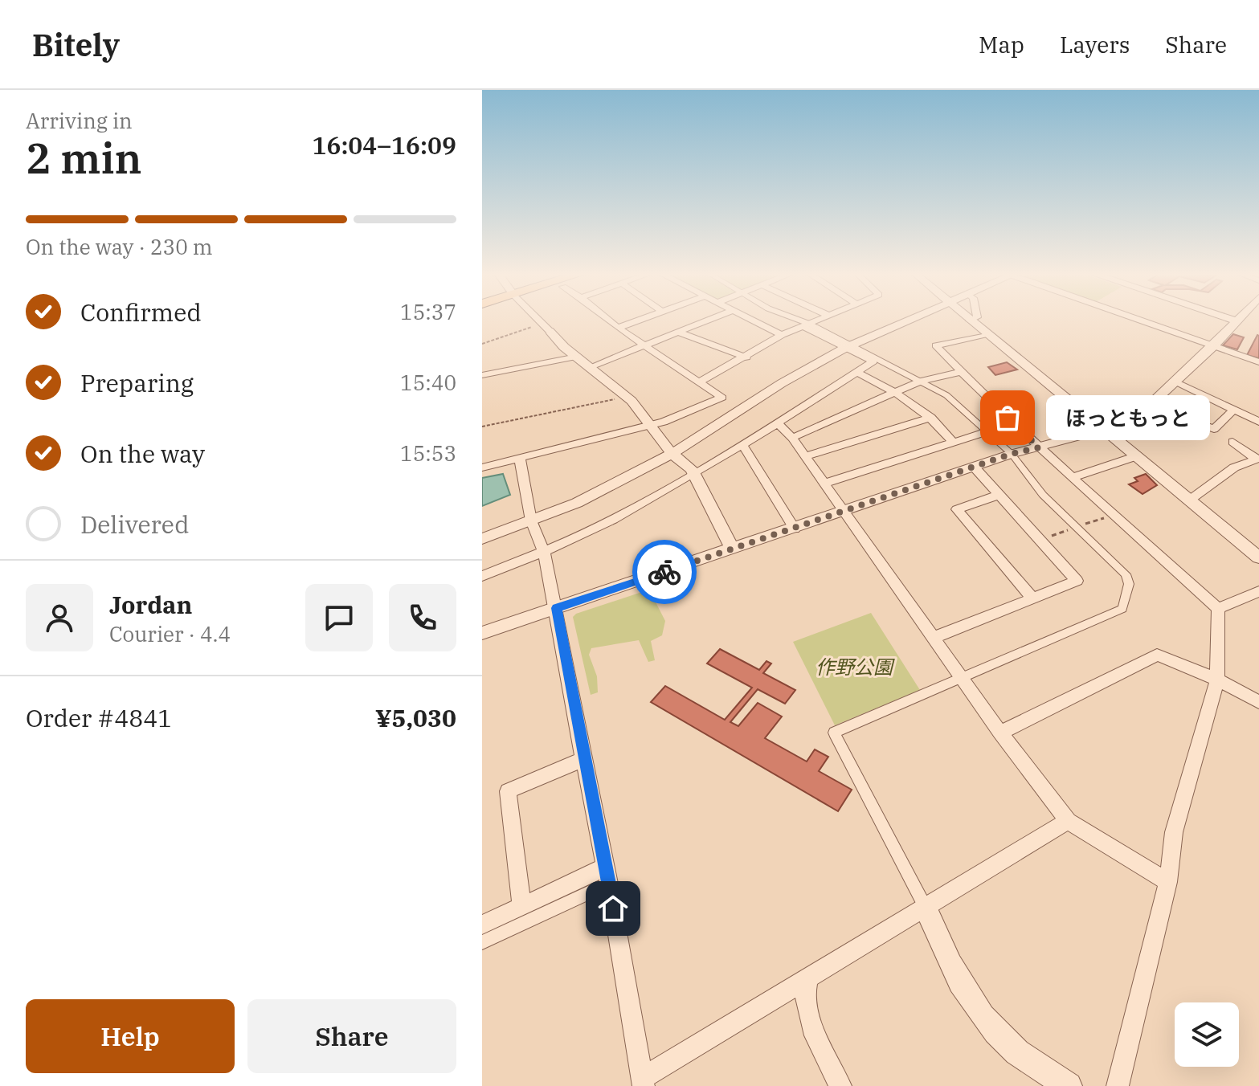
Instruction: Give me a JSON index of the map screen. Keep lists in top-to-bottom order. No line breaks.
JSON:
{"parks":["作野公園"],"places":["ほっともっと"],"page":{"header":"Bitely","nav":["Map","Layers","Share"],"heading":["2 min","Arriving in","16:04–16:09"],"panel":["Jordan","Courier · 4.4","Order #4841","¥5,030"],"bar":"On the way · 230 m","list":[["Confirmed","15:37"],["Preparing","15:40"],["On the way","15:53"],"Delivered"],"bubble":"ほっともっと","buttons":["Help","Share"]}}
